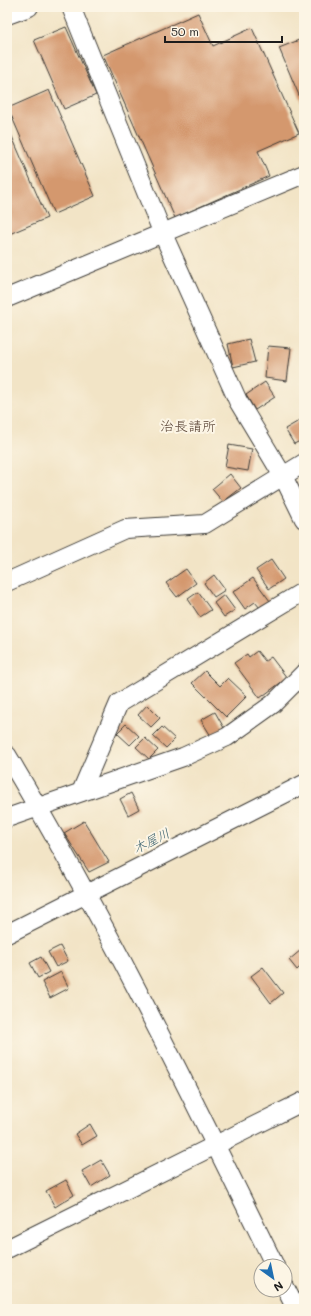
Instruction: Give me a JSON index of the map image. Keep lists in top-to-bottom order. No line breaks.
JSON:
{"districts":["治長請所"],"water":["木屋川"],"scale_bar":"50 m","north":"bottom right"}
